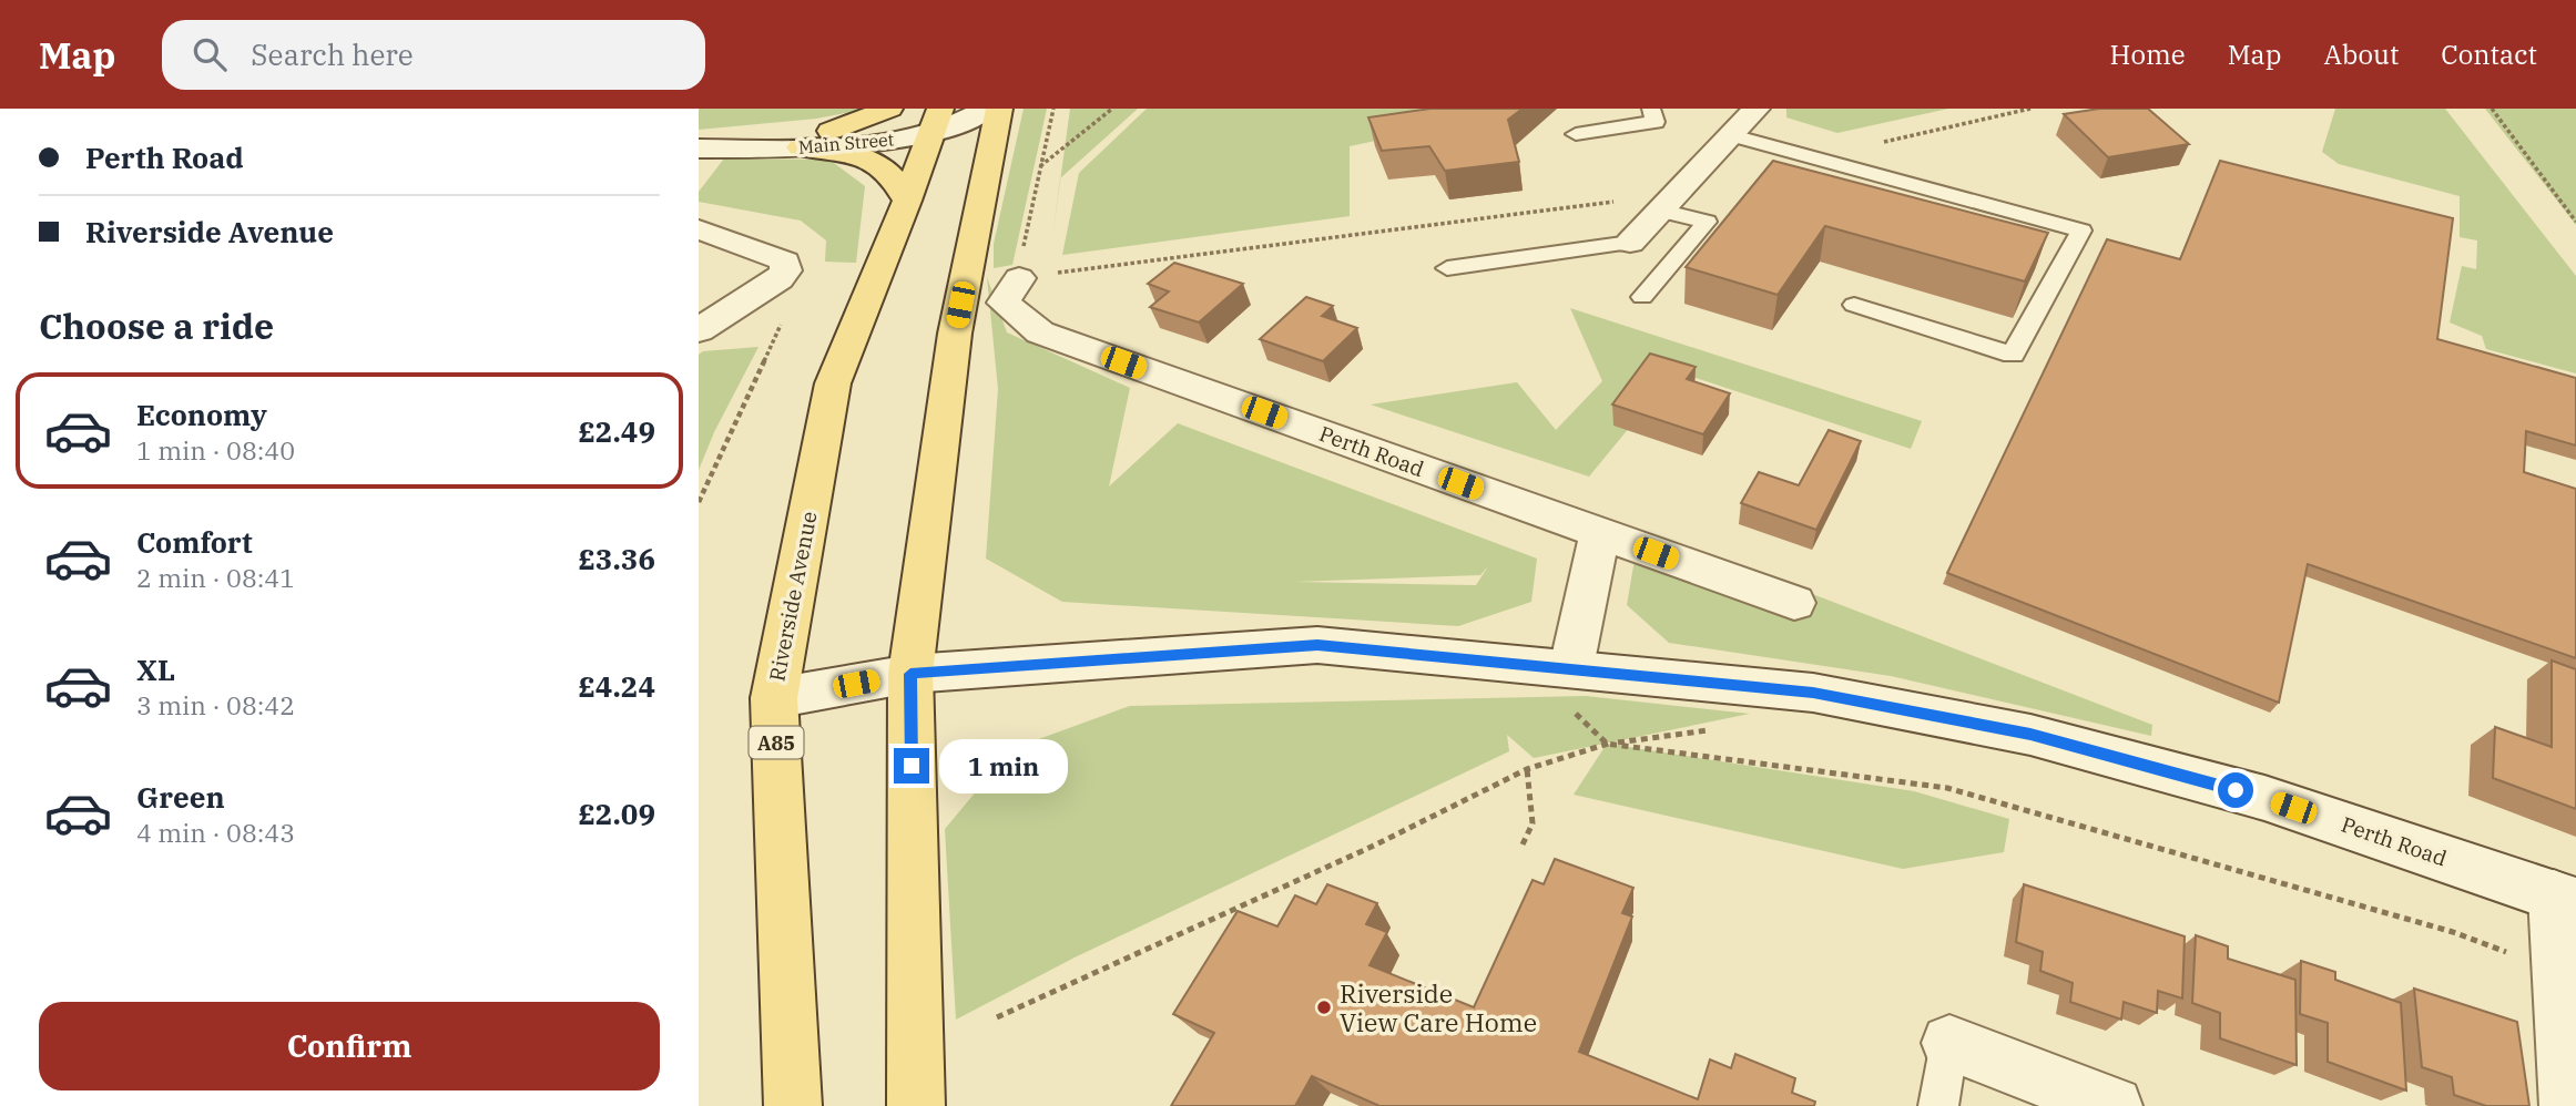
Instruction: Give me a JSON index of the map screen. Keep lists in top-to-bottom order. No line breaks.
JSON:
{"streets":{"main road":["Riverside Avenue","A85"],"street":["Main Street","Perth Road"]},"crossings":[["Main Street","Riverside Avenue"],["Perth Road","Riverside Avenue"]],"places":["Riverside View Care Home"],"page":{"header":"Map","search":"Search here","nav":["Home","Map","About","Contact"],"banner":["Perth Road","Riverside Avenue"],"heading":"Choose a ride","list":[{"name":"Economy","note":"1 min · 08:40","value":"£2.49"},{"name":"Comfort","note":"2 min · 08:41","value":"£3.36"},{"name":"XL","note":"3 min · 08:42","value":"£4.24"},{"name":"Green","note":"4 min · 08:43","value":"£2.09"}],"bubble":"1 min","buttons":"Confirm"}}
